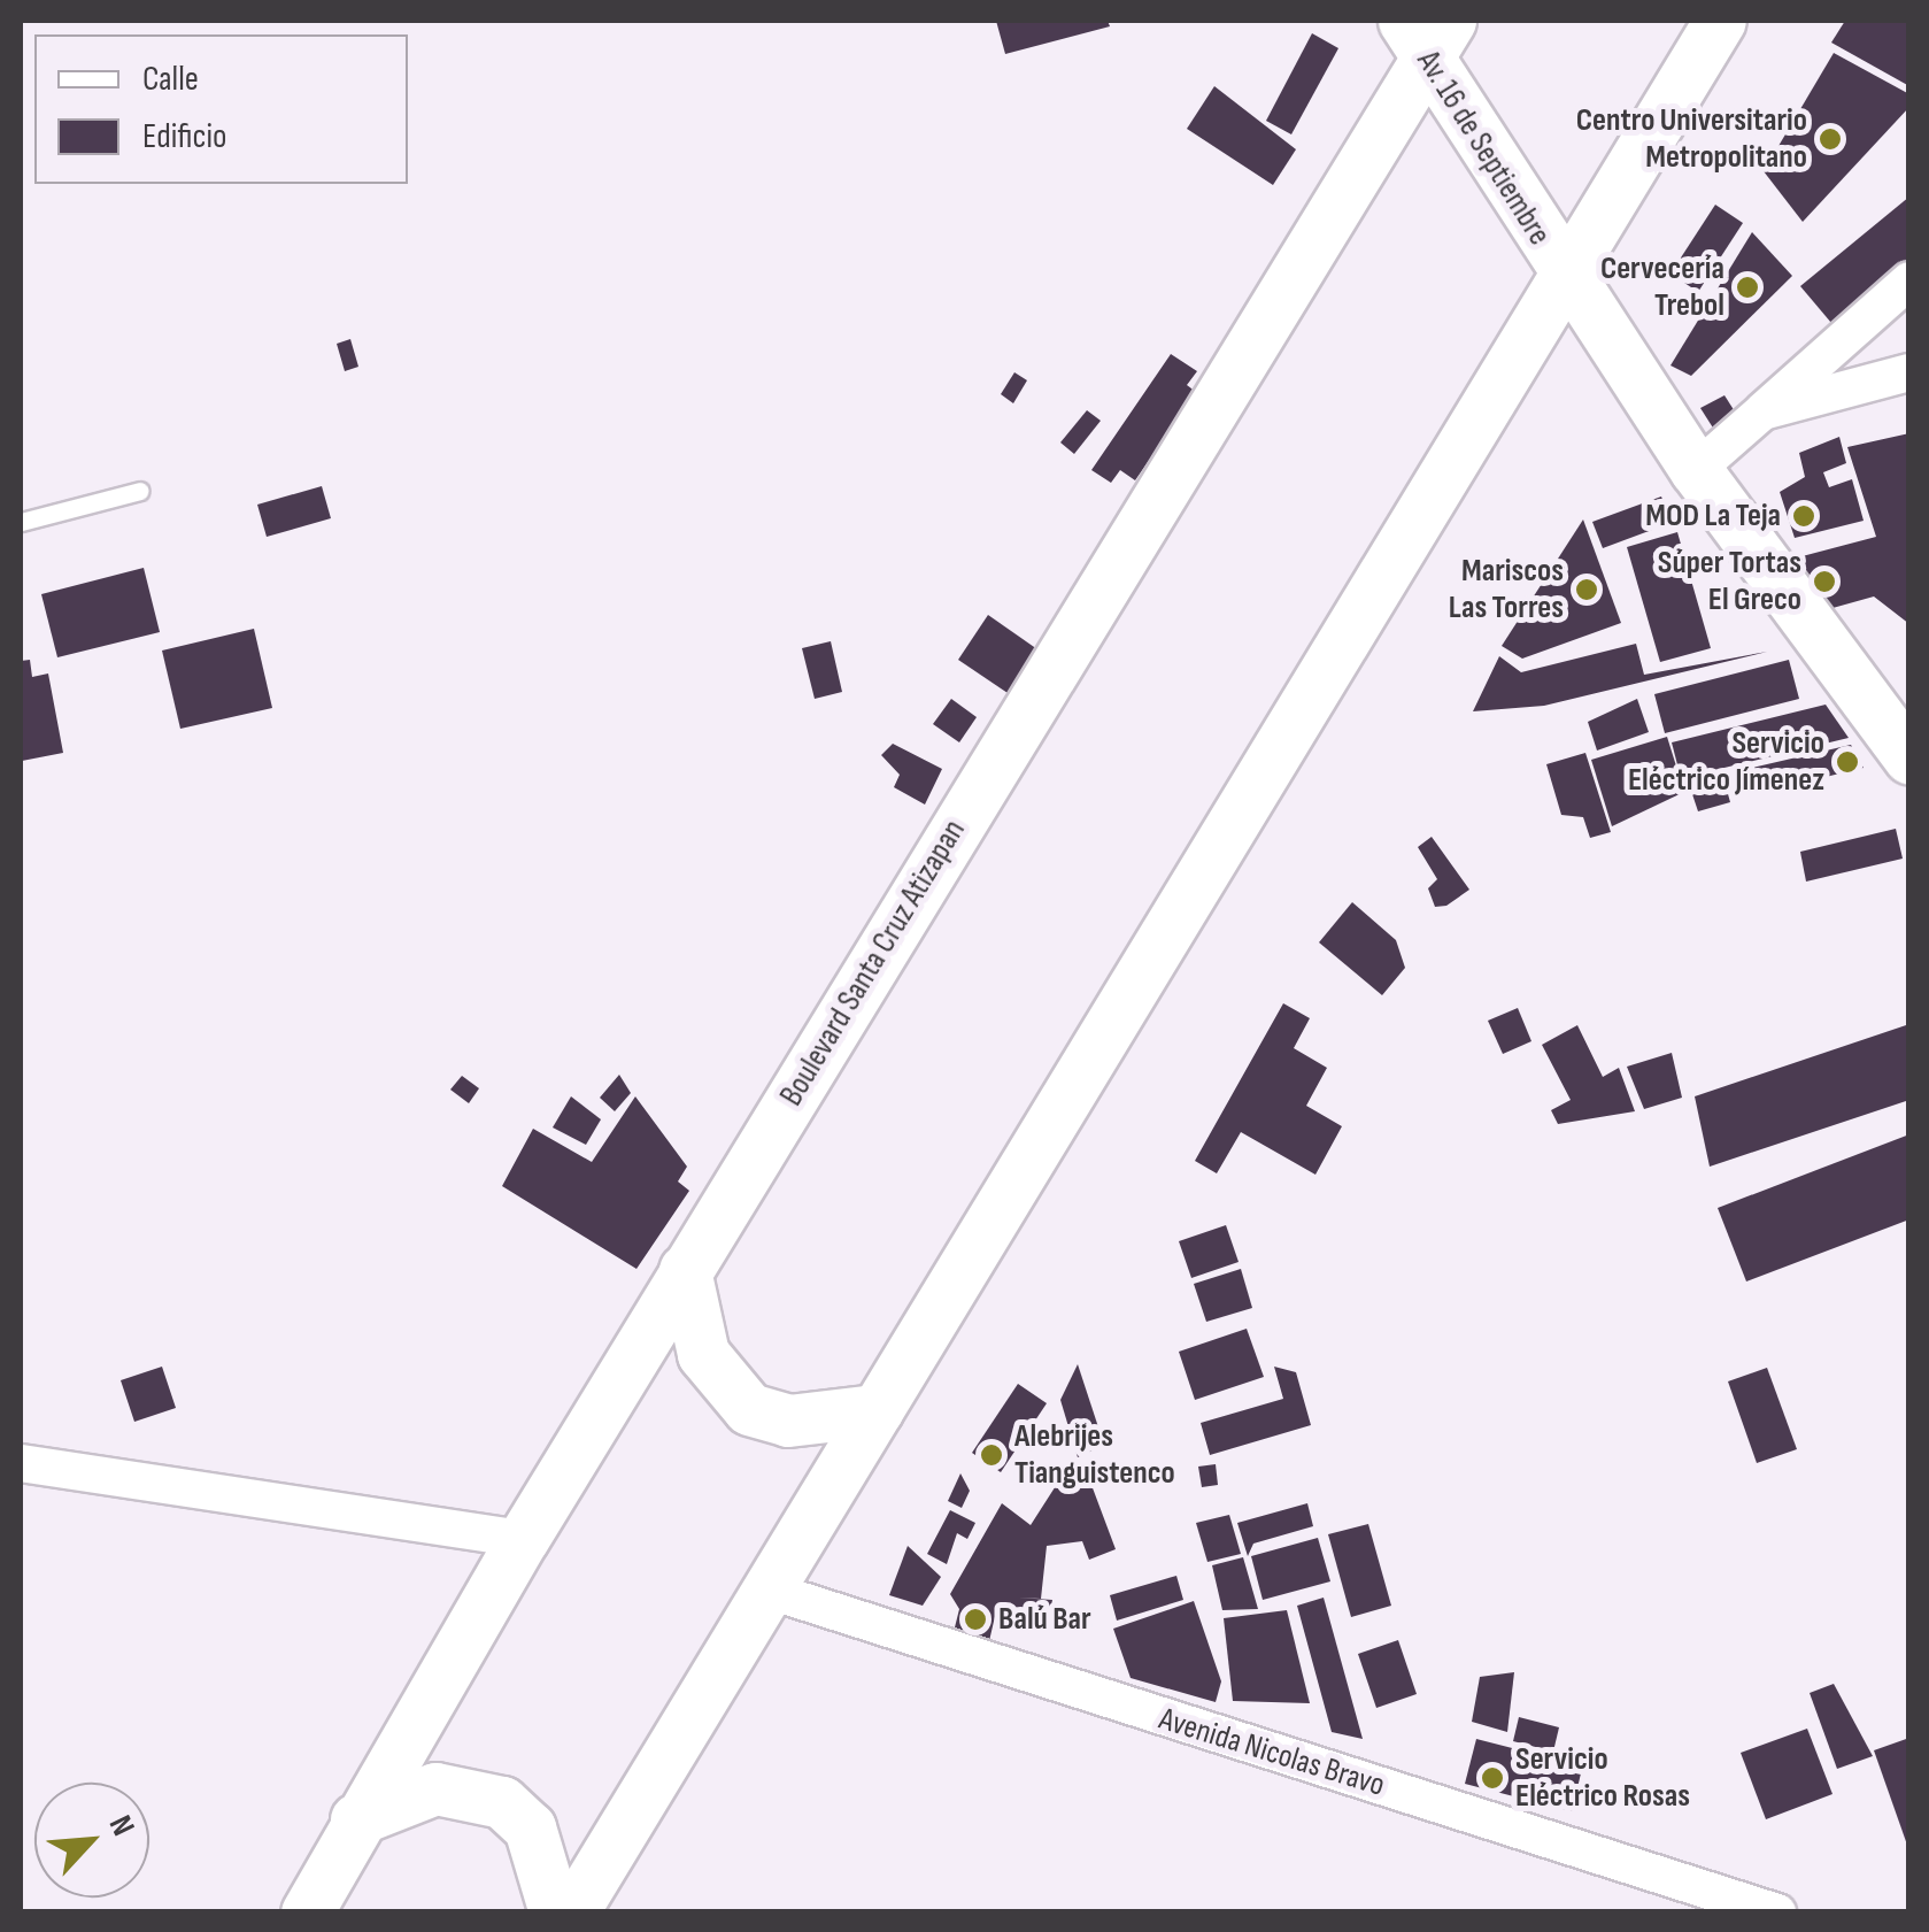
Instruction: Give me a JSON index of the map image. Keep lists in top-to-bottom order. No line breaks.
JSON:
{"streets":{"main road":["Av. 16 de Septiembre","Boulevard Santa Cruz Atizapan"],"street":["Avenida Nicolas Bravo"]},"crossings":[["Av. 16 de Septiembre","Boulevard Santa Cruz Atizapan"]],"places":["Centro Universitario Metropolitano","Cervecería Trebol","MOD La Teja","Súper Tortas El Greco","Mariscos Las Torres","Servicio Eléctrico Jímenez","Alebrijes Tianguistenco","Balú Bar","Servicio Eléctrico Rosas"],"legend":["Calle","Edificio"],"north":"top right"}
